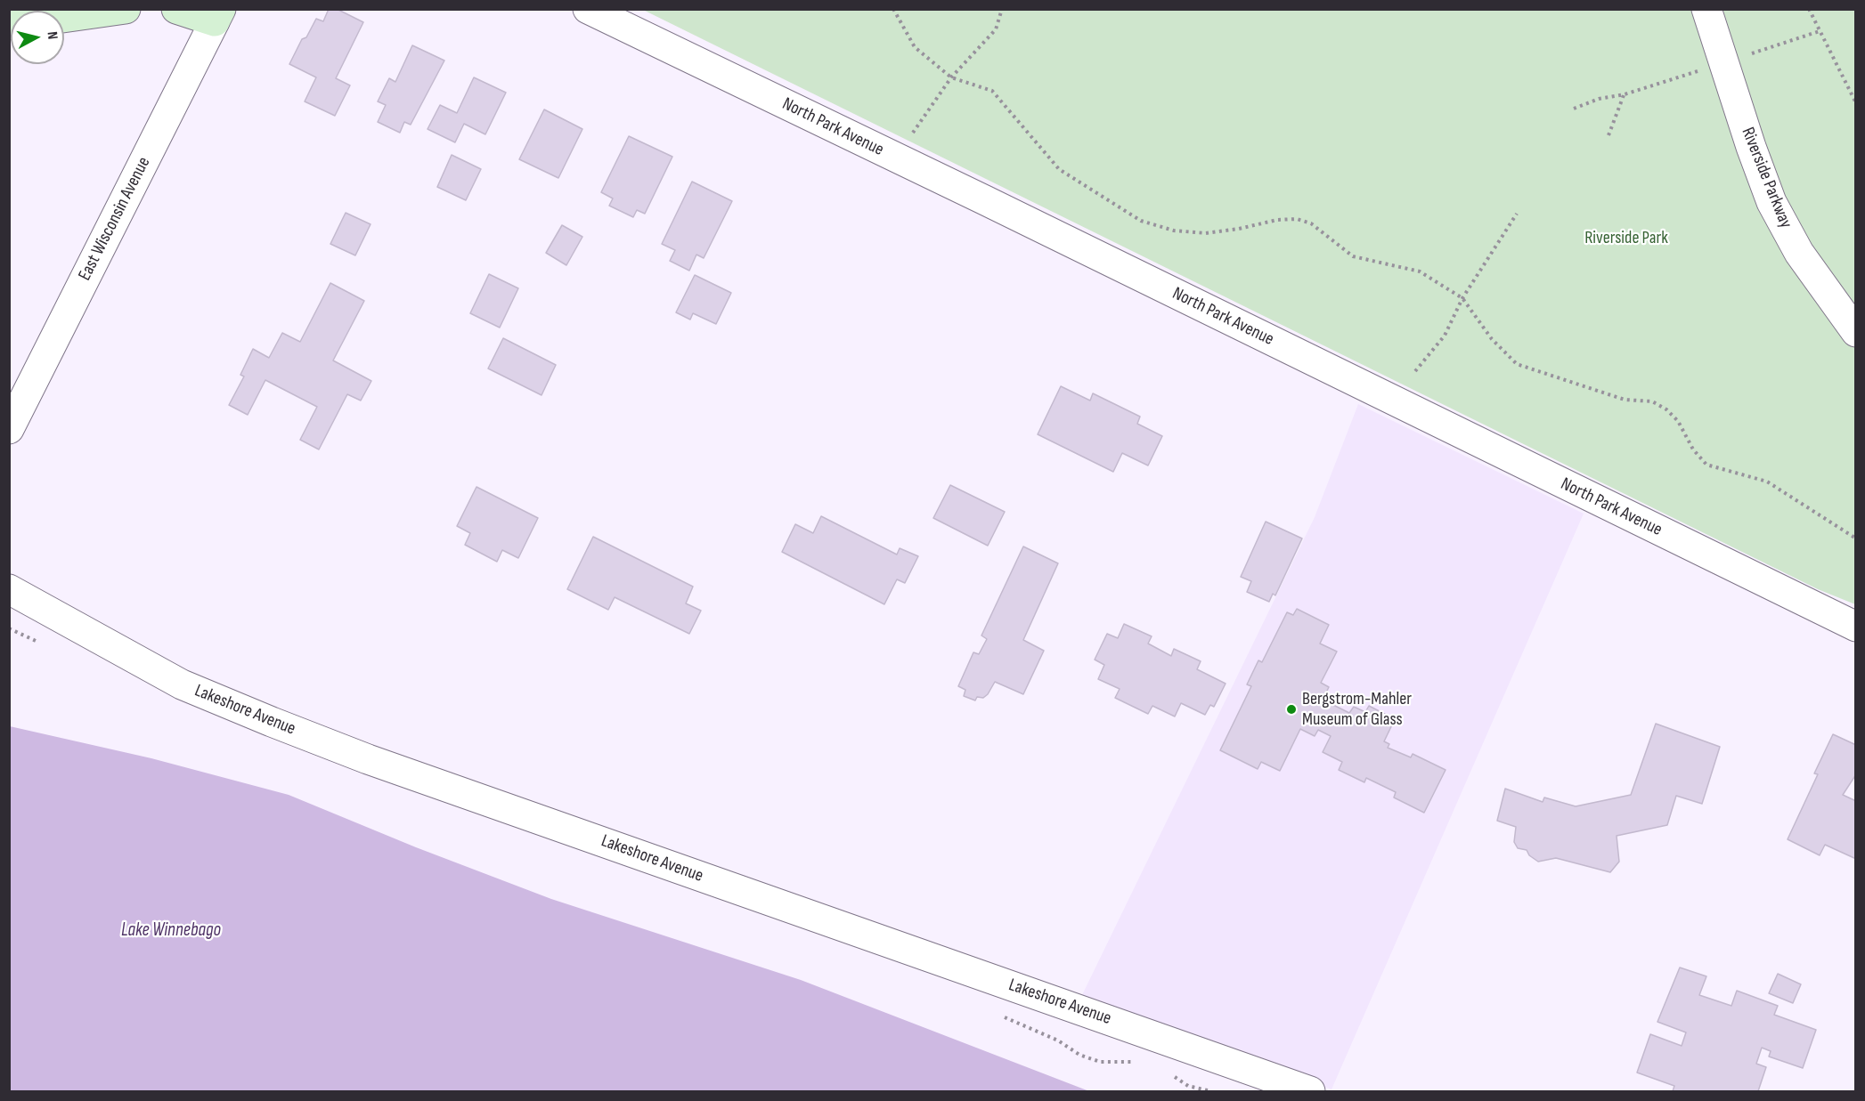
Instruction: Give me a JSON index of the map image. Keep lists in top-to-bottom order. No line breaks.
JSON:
{"streets":{"street":["North Park Avenue","Riverside Parkway","East Wisconsin Avenue","Lakeshore Avenue"]},"water":["Lake Winnebago"],"parks":["Riverside Park"],"places":["Bergstrom-Mahler Museum of Glass"],"north":"right"}
